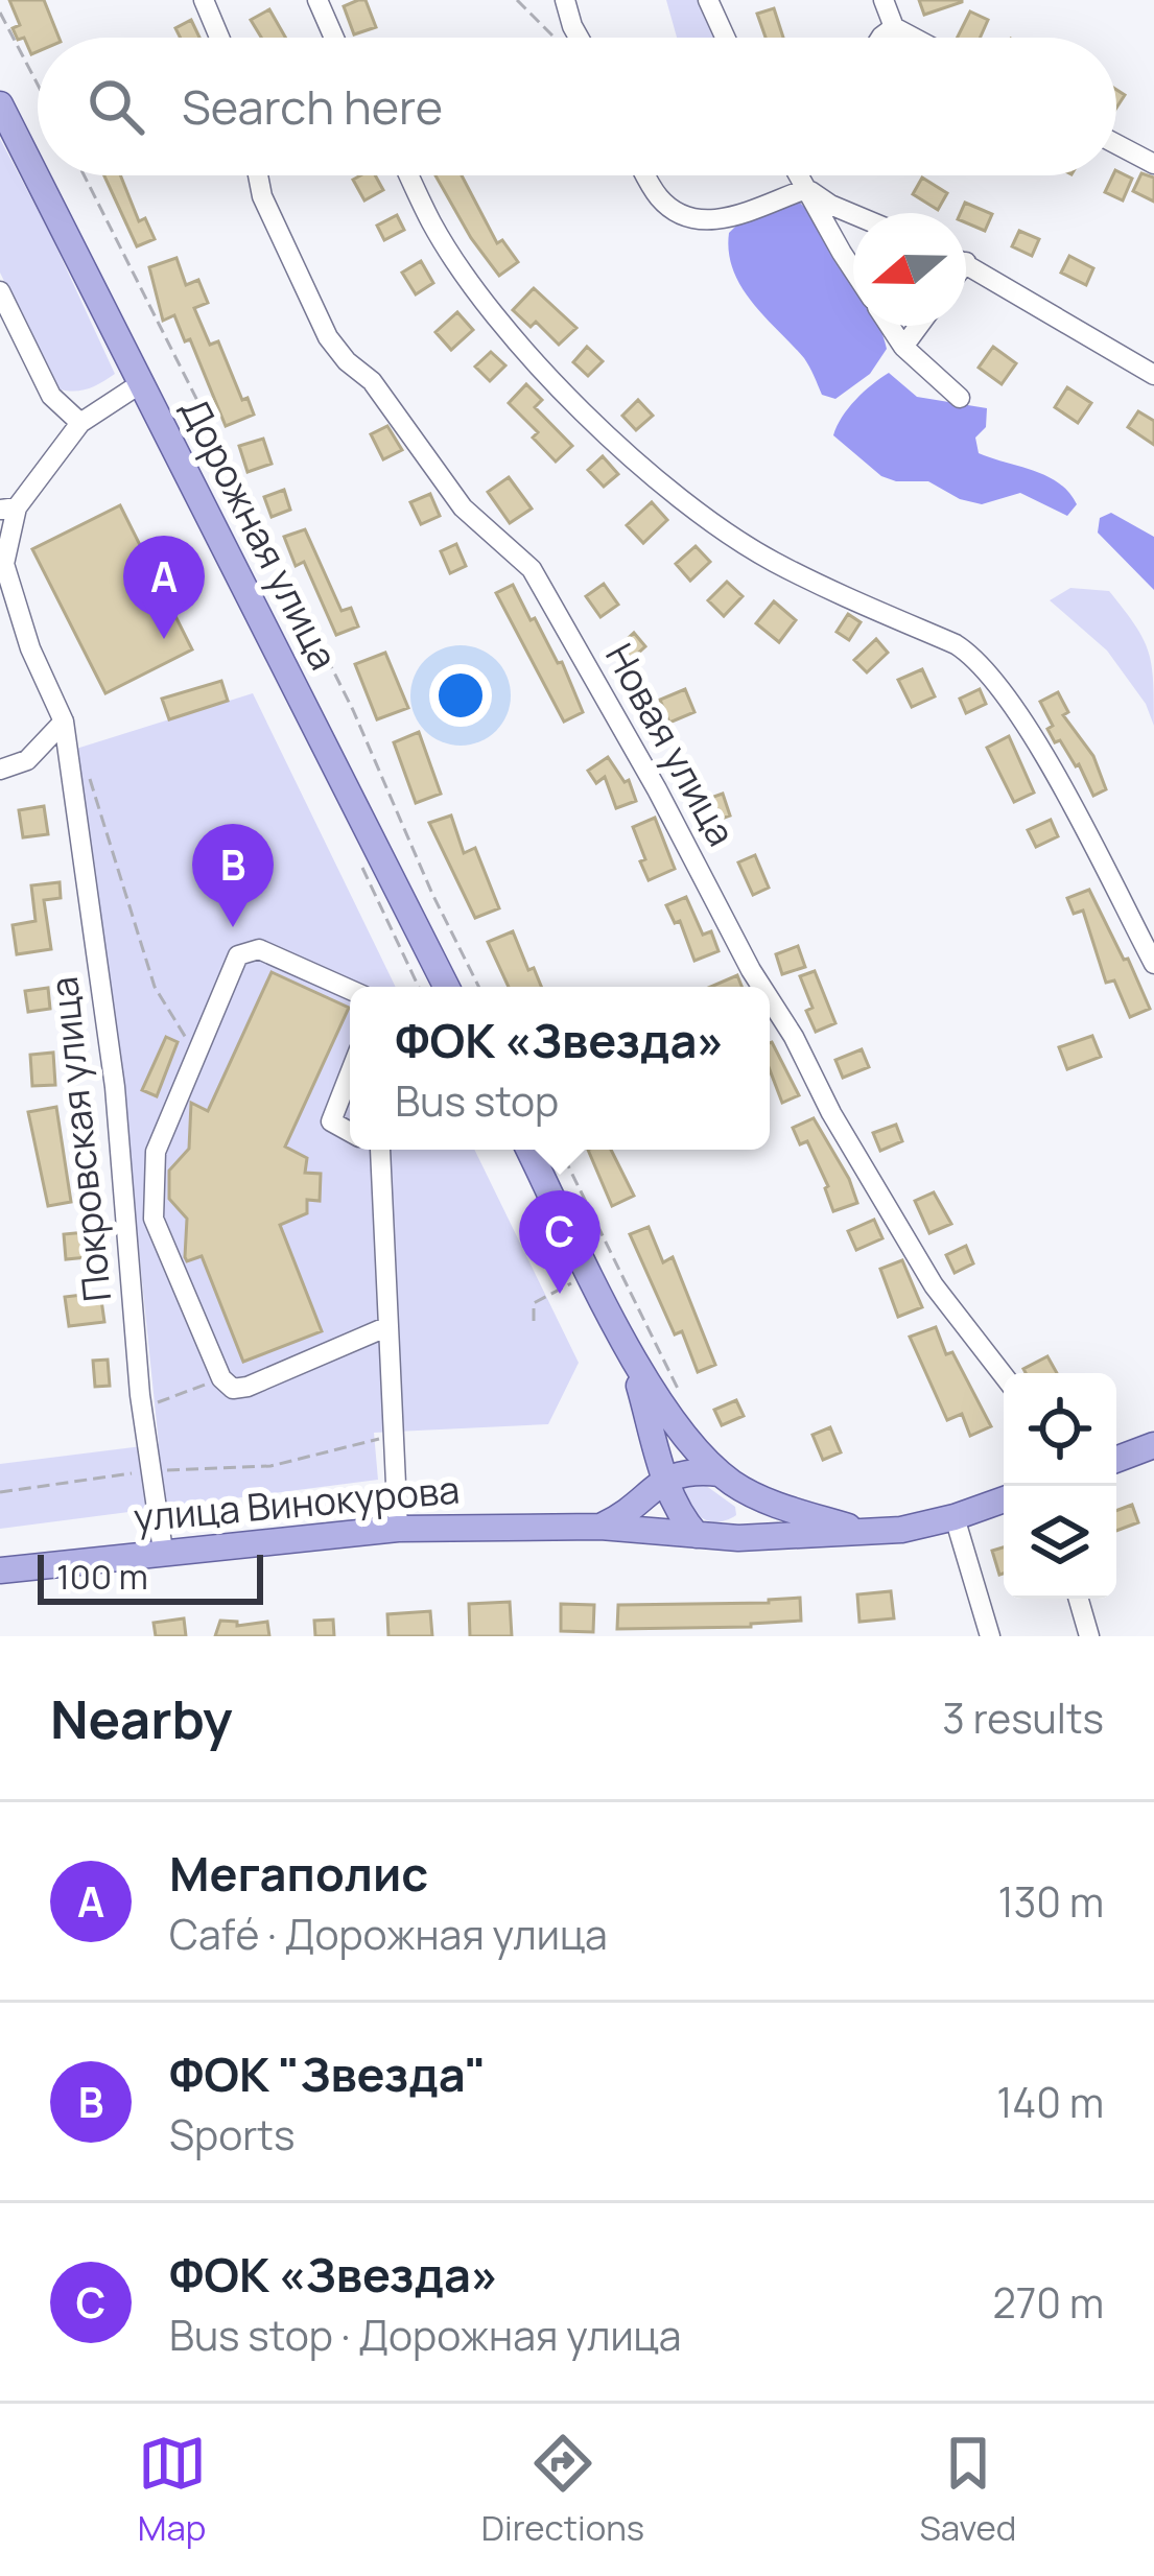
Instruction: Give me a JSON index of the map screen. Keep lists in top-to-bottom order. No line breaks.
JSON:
{"streets":{"main road":["Дорожная улица","улица Винокурова"],"street":["Новая улица","Покровская улица"]},"crossings":[["Покровская улица","улица Винокурова"]],"scale_bar":"100 m","north":"left","page":{"search":"Search here","pins":["A","B","C"],"popup":["ФОК «Звезда»","Bus stop"],"scale":"100 m","heading":["Nearby","3 results"],"list":[{"mark":"A","name":"Мегаполис","note":"Café · Дорожная улица","value":"130 m"},{"mark":"B","name":"ФОК \"Звезда\"","note":"Sports","value":"140 m"},{"mark":"C","name":"ФОК «Звезда»","note":"Bus stop · Дорожная улица","value":"270 m"}],"nav":["Map","Directions","Saved"]}}
